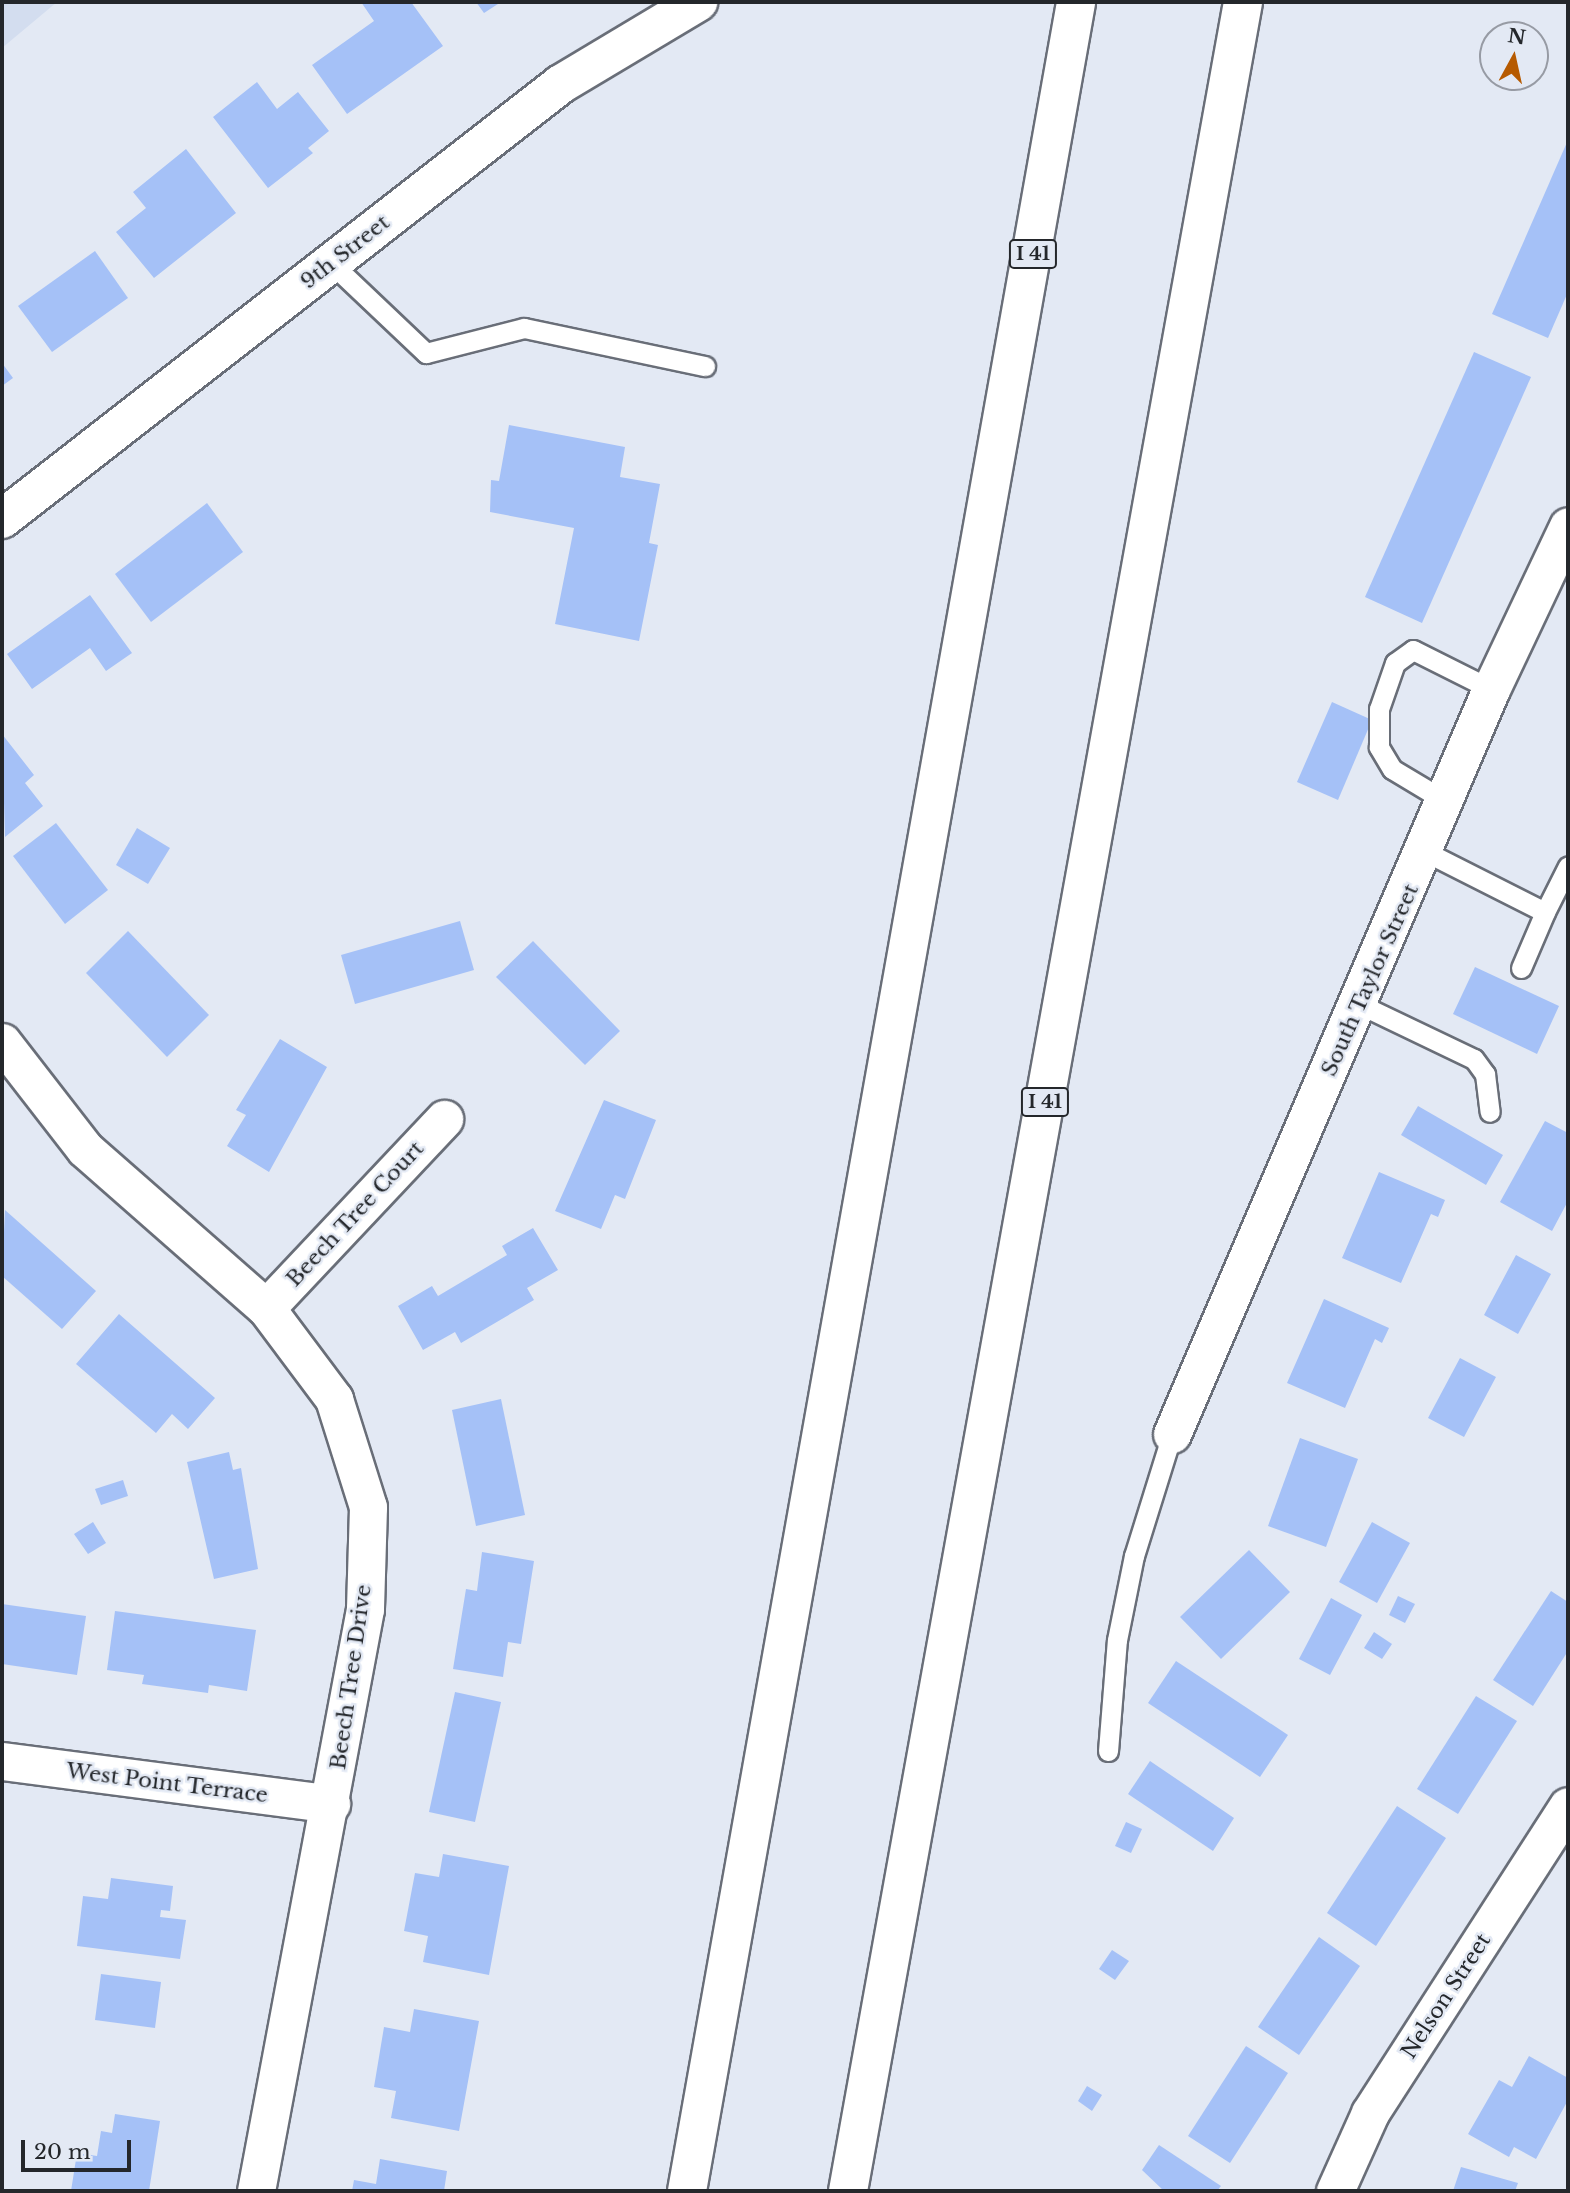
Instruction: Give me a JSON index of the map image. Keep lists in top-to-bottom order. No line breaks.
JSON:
{"streets":{"main road":["9th Street","I 41"],"street":["South Taylor Street","Beech Tree Court","Beech Tree Drive","West Point Terrace","Nelson Street"]},"crossings":[["Beech Tree Court","Beech Tree Drive"],["Beech Tree Drive","West Point Terrace"]],"scale_bar":"20 m","north":"top"}
